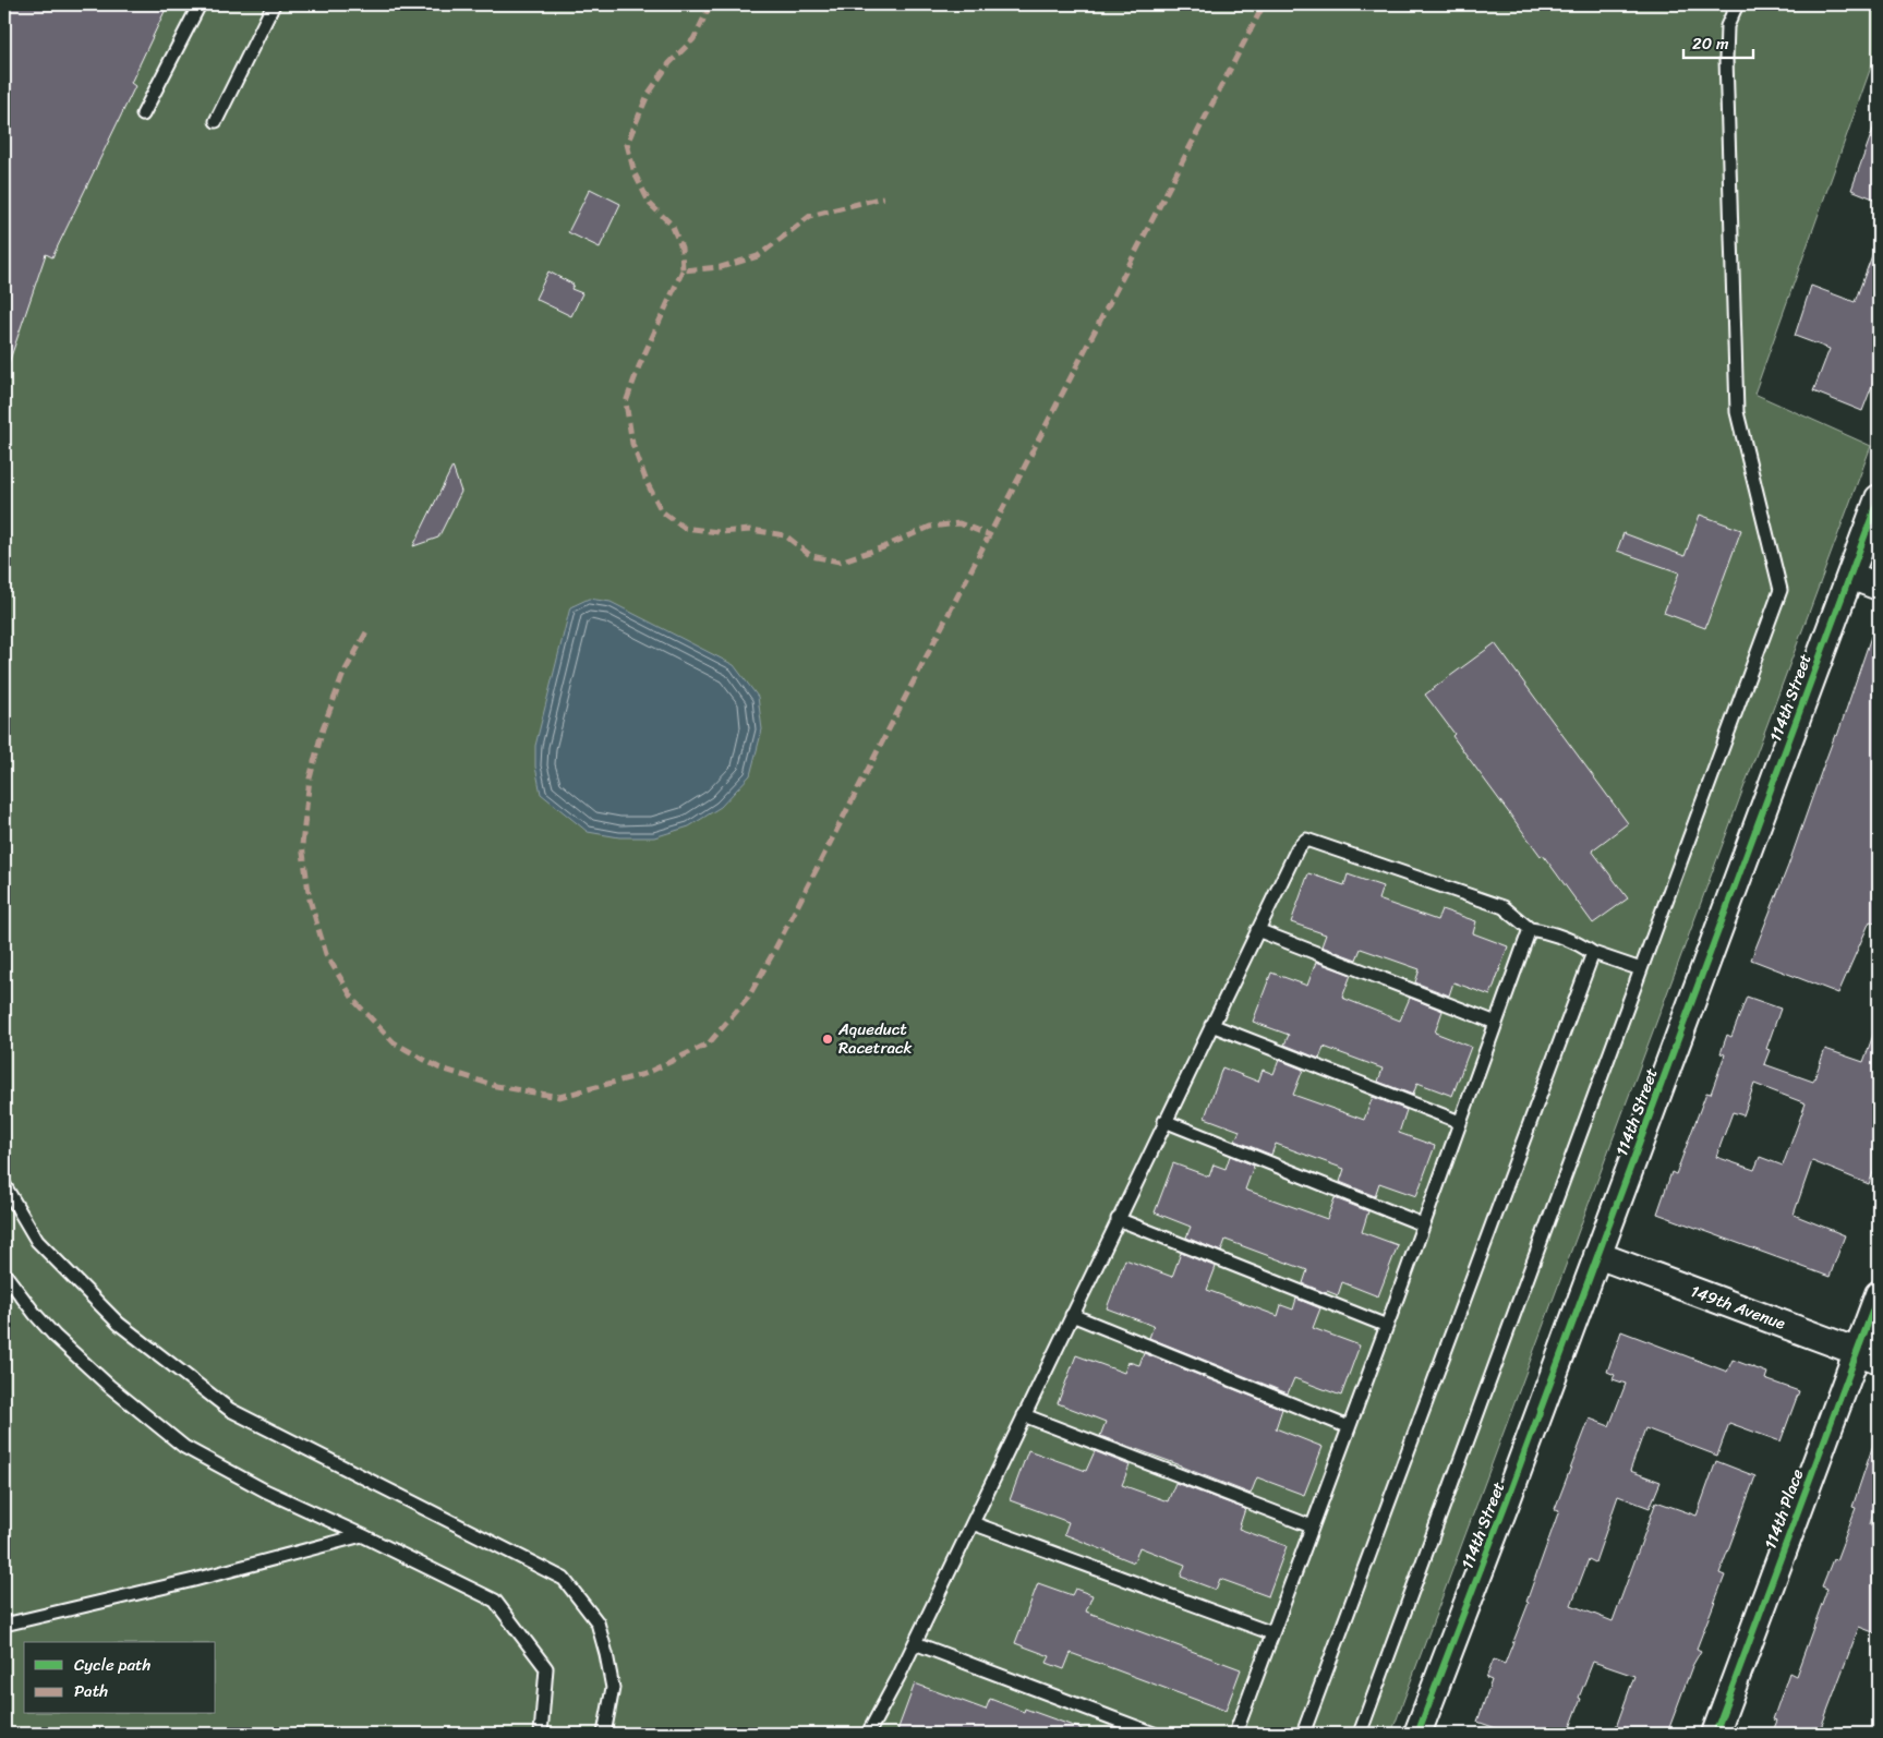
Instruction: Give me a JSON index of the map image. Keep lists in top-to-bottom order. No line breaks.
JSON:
{"streets":{"street":["114th Street","149th Avenue","114th Place"]},"crossings":[["114th Street","149th Avenue"],["149th Avenue","114th Place"]],"places":["Aqueduct Racetrack"],"legend":["Cycle path","Path"],"scale_bar":"20 m"}
